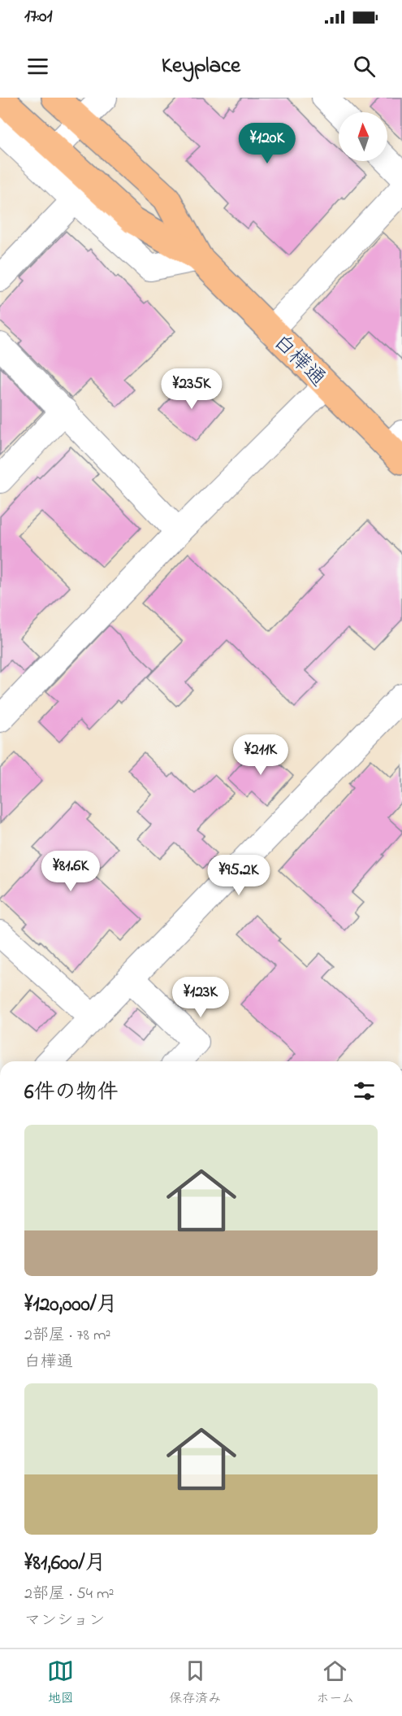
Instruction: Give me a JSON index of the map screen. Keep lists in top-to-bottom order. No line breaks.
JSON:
{"streets":{"main road":["白樺通"]},"north":"top","page":{"status":"17:01","header":"Keyplace","price":["¥120K","¥235K","¥211K","¥81.6K","¥95.2K","¥123K"],"heading":"6件の物件","list":[{"name":"¥120,000/月","note":"2部屋 · 78 m² · 白樺通"},{"name":"¥81,600/月","note":"2部屋 · 54 m² · マンション"}],"tabs":["地図","保存済み","ホーム"]}}
